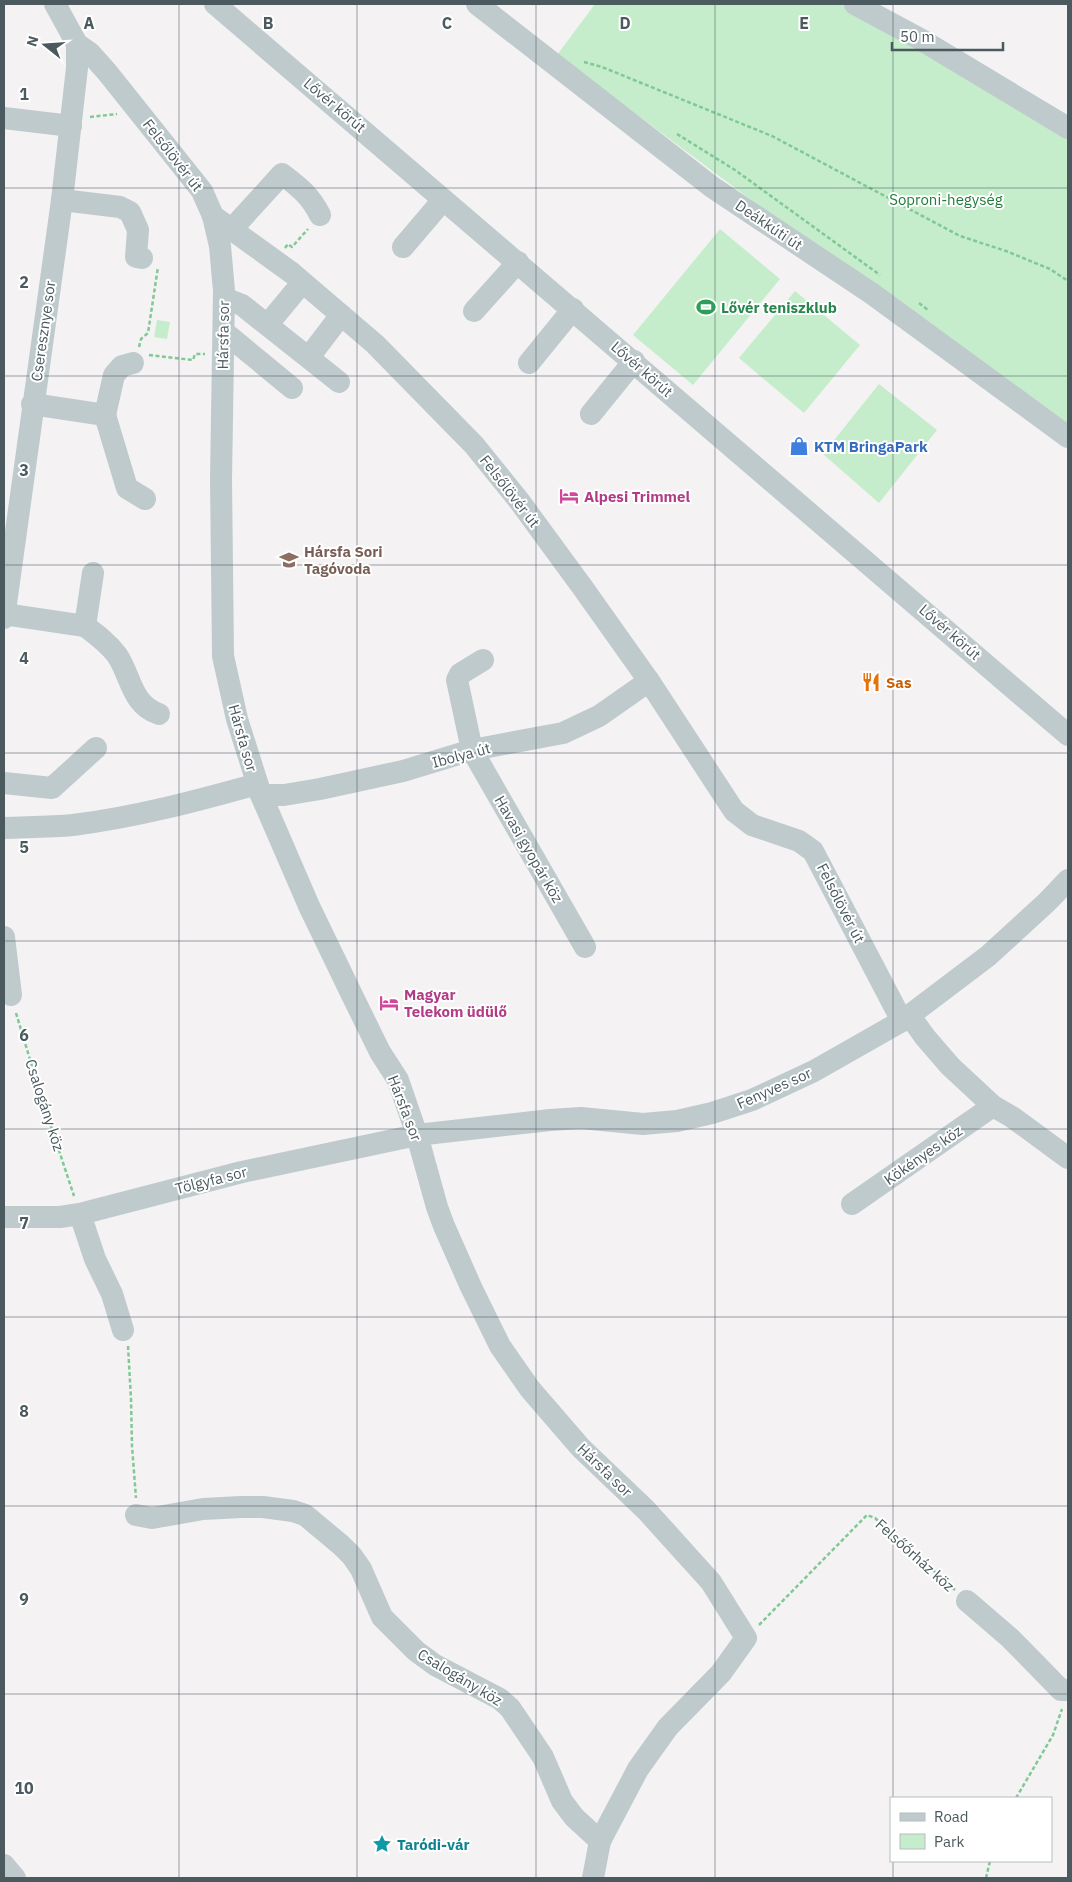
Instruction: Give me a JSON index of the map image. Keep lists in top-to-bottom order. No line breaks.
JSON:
{"streets":{"street":["Lővér körút","Felsőlövér út","Deákkúti út","Cseresznye sor","Hársfa sor","Ibolya út","Havasi gyopár köz","Fenyves sor","Csalogány köz","Kökényes köz","Tölgyfa sor","Felsőőrház köz"]},"crossings":[["Felsőlövér út","Cseresznye sor"],["Felsőlövér út","Hársfa sor"],["Felsőlövér út","Ibolya út"],["Felsőlövér út","Fenyves sor"],["Felsőlövér út","Kökényes köz"],["Hársfa sor","Ibolya út"],["Hársfa sor","Fenyves sor"],["Hársfa sor","Tölgyfa sor"],["Hársfa sor","Felsőőrház köz"],["Ibolya út","Havasi gyopár köz"],["Fenyves sor","Tölgyfa sor"],["Csalogány köz","Tölgyfa sor"]],"parks":["Soproni-hegység"],"places":{"sports":["Lővér teniszklub"],"shop":["KTM BringaPark"],"hotel":["Alpesi Trimmel","Magyar Telekom üdülő"],"school or university":["Hársfa Sori Tagóvoda"],"restaurant":["Sas"],"place":["Taródi-vár"]},"legend":["Road","Park"],"scale_bar":"50 m","north":"left","grid":{"columns":["A","B","C","D","E"],"rows":["1","2","3","4","5","6","7","8","9","10"]}}
